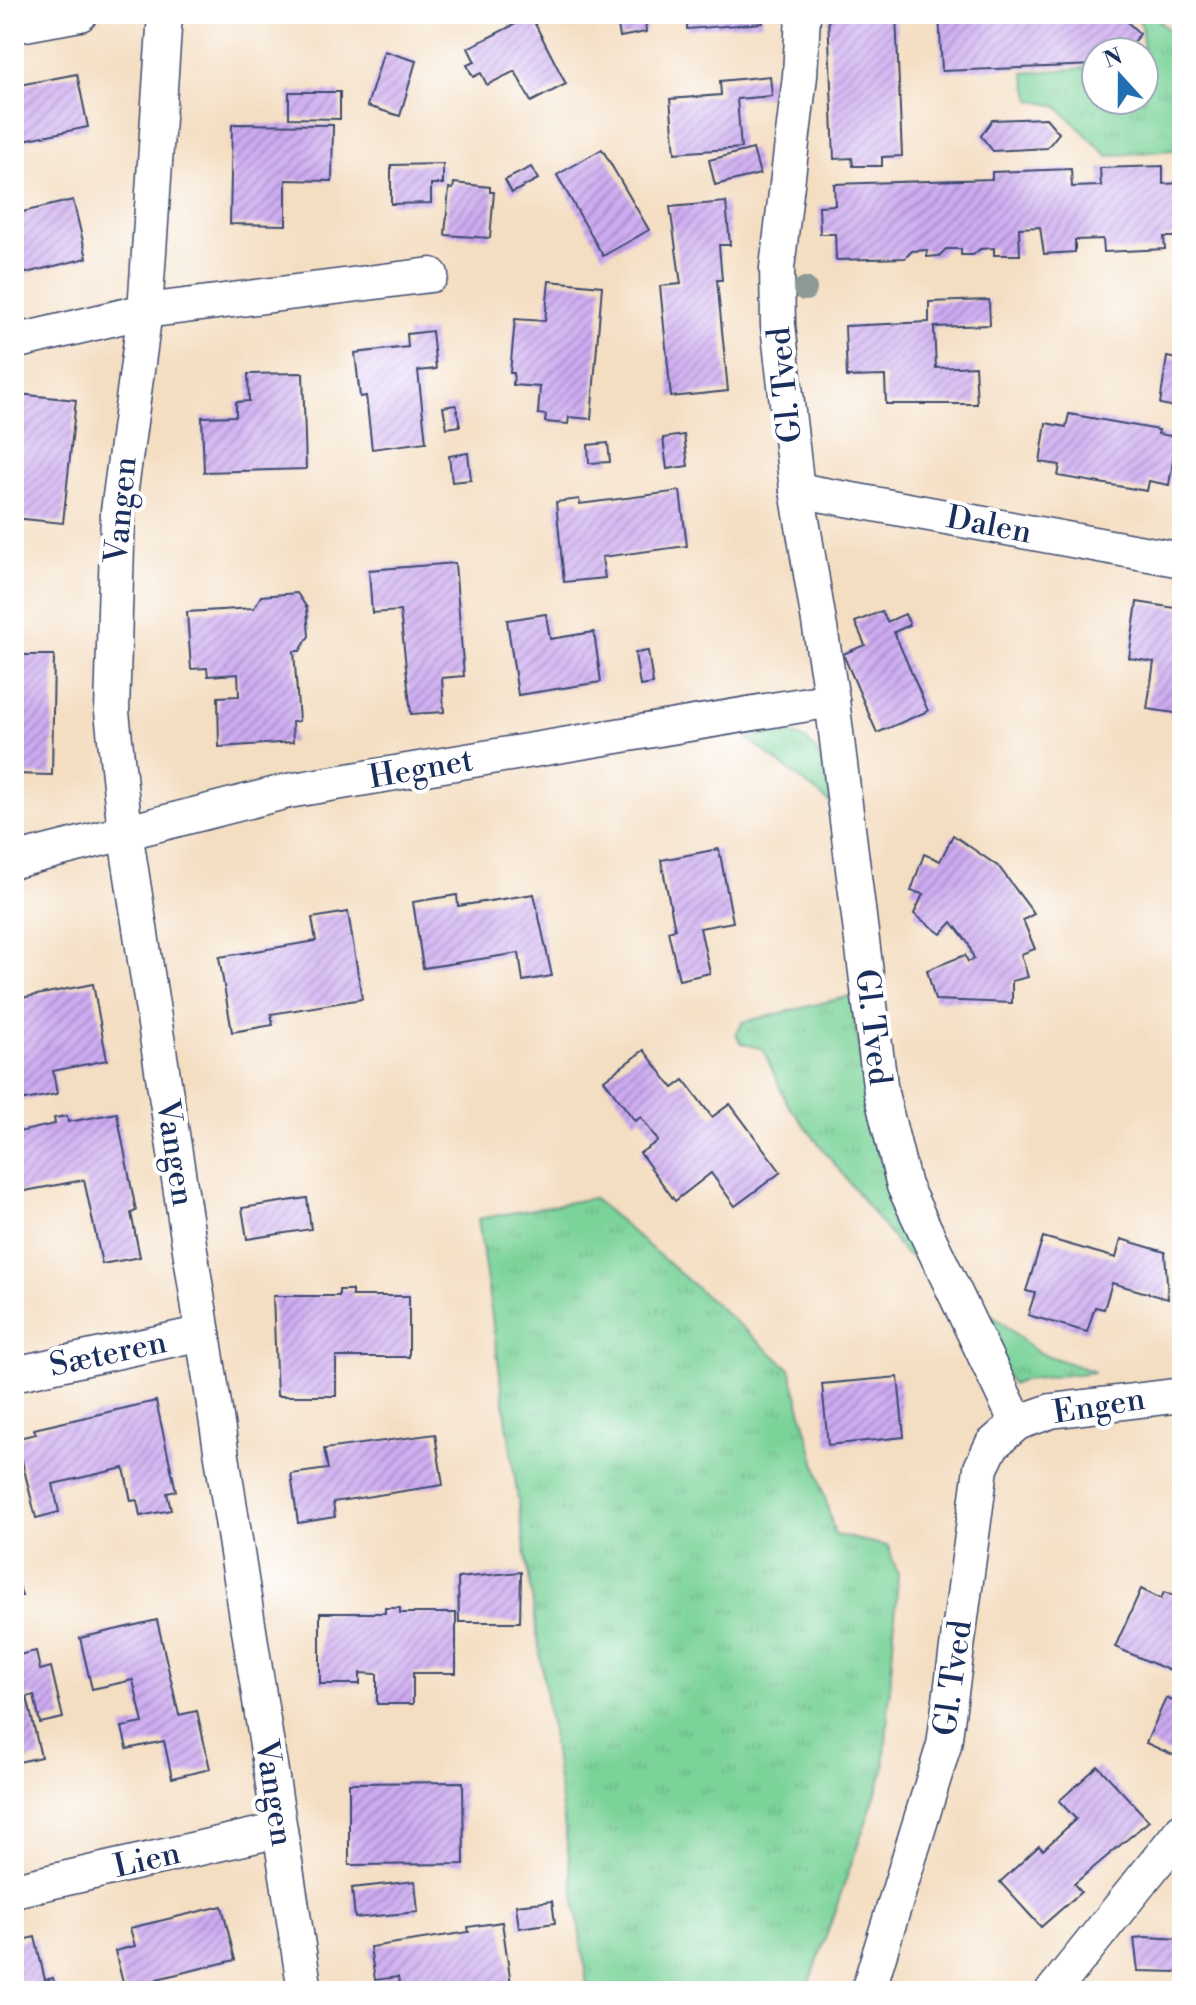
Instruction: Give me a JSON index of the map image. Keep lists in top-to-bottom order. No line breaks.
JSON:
{"streets":{"street":["Gl. Tved","Vangen","Dalen","Hegnet","Sæteren","Engen","Lien"]},"crossings":[["Gl. Tved","Dalen"],["Gl. Tved","Hegnet"],["Gl. Tved","Engen"],["Vangen","Hegnet"],["Vangen","Sæteren"],["Vangen","Lien"]],"north":"top"}
